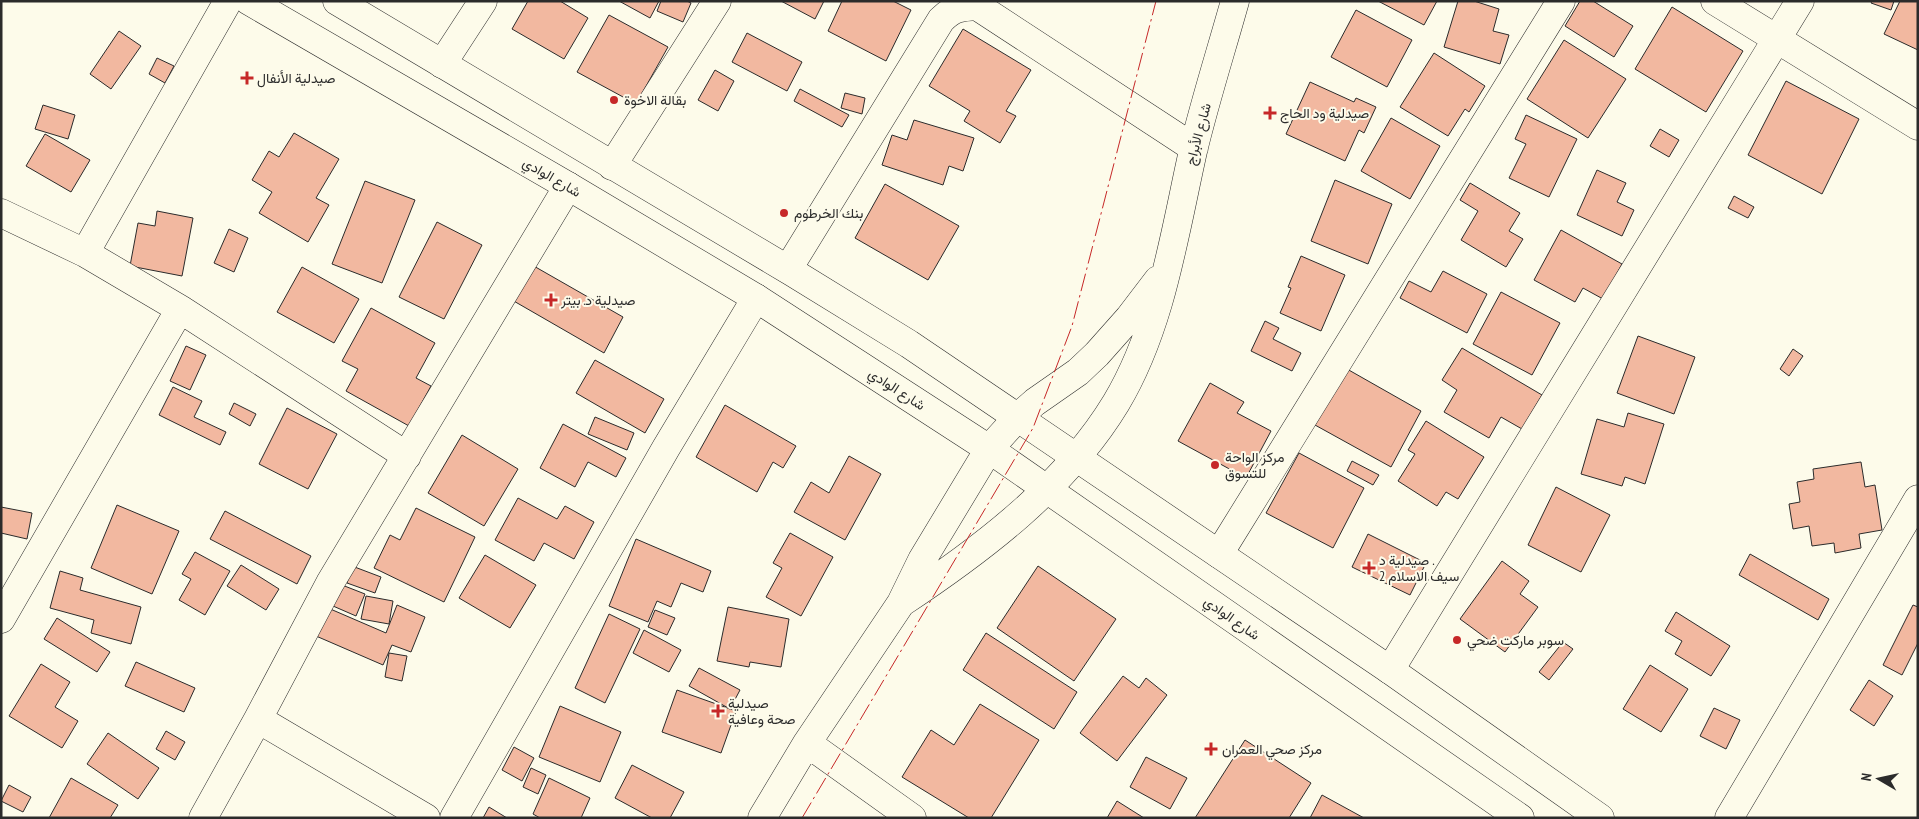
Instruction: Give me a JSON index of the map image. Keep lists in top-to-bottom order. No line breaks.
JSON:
{"streets":{"street":["شارع الأبراج","شارع الوادي"]},"crossings":[["شارع الأبراج","شارع الوادي"]],"places":{"health":["صيدلية الأنفال","صيدلية ود الحاج","صيدلية د. بيتر","صيدلية د . سيف الاسلام 2","صيدلية صحة وعافية","مركز صحي العمران"],"other":["بقالة الاخوة","بنك الخرطوم","مركز الواحة للتسوق","سوبر ماركت ضحي"]},"north":"left"}
